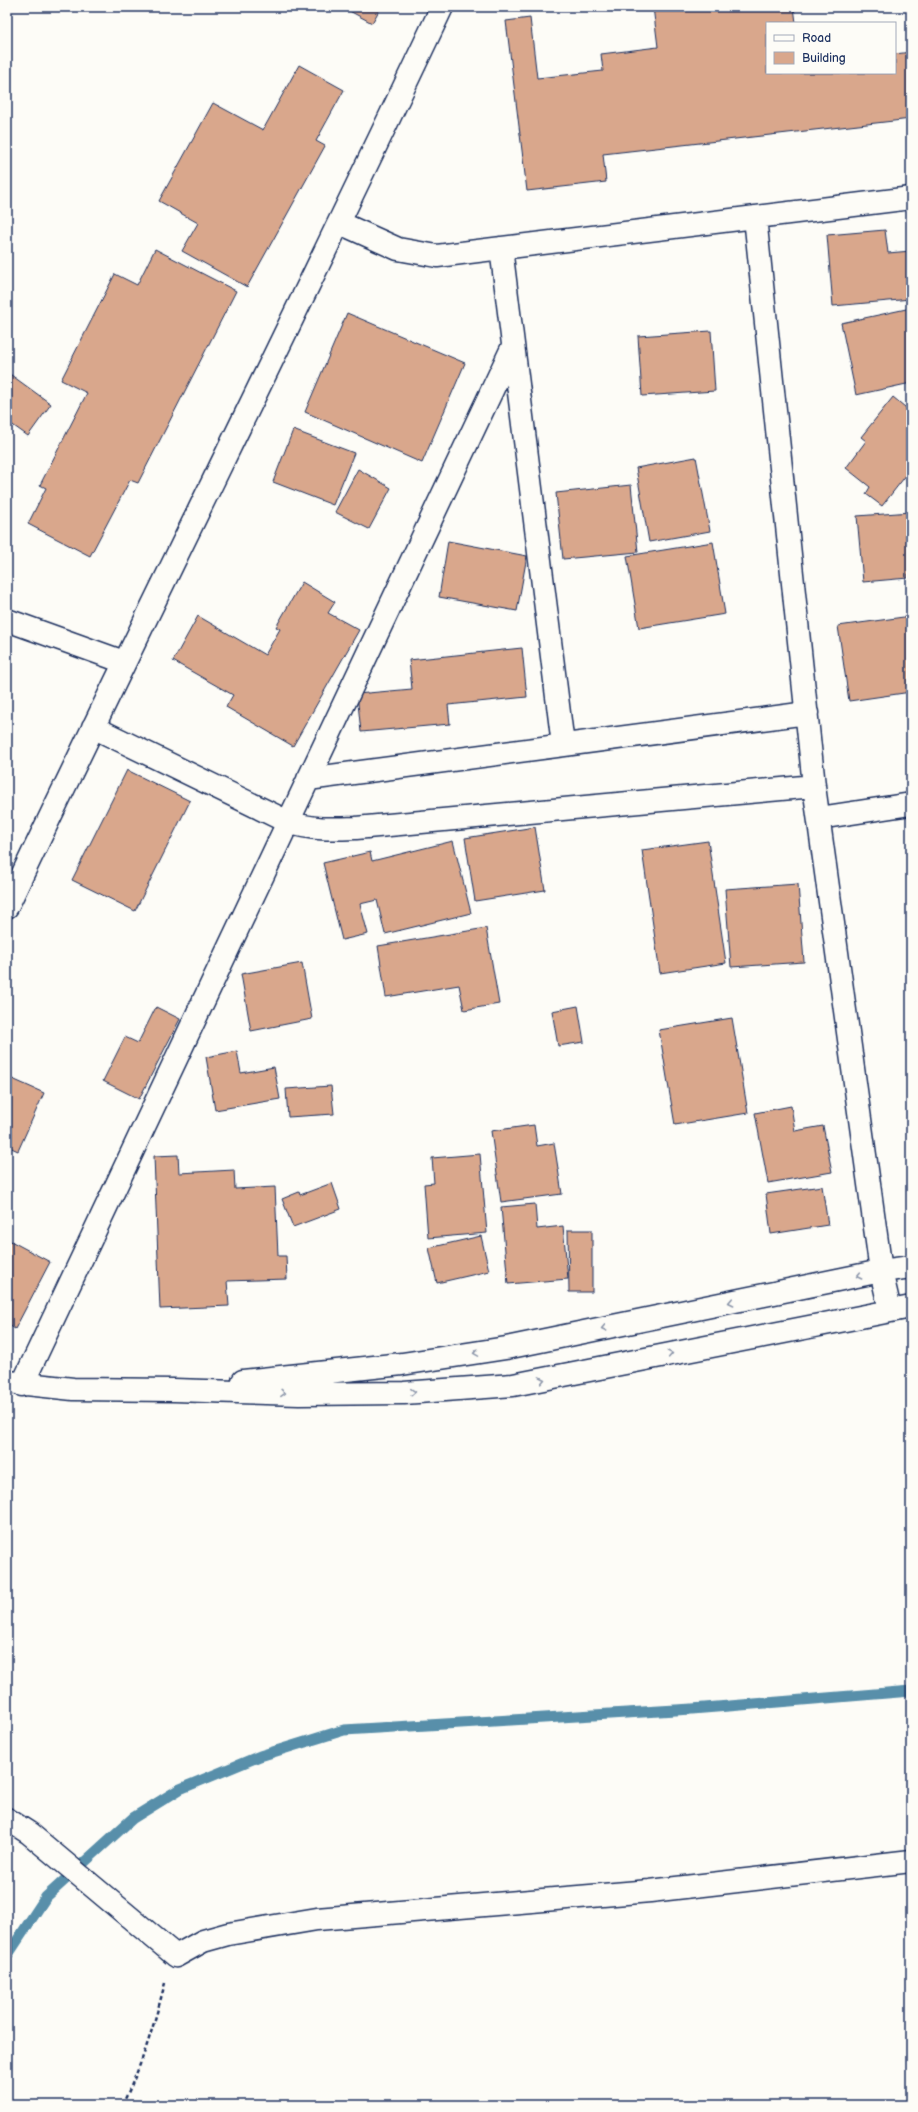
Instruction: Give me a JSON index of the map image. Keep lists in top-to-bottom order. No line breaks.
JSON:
{"legend":["Road","Building"]}
